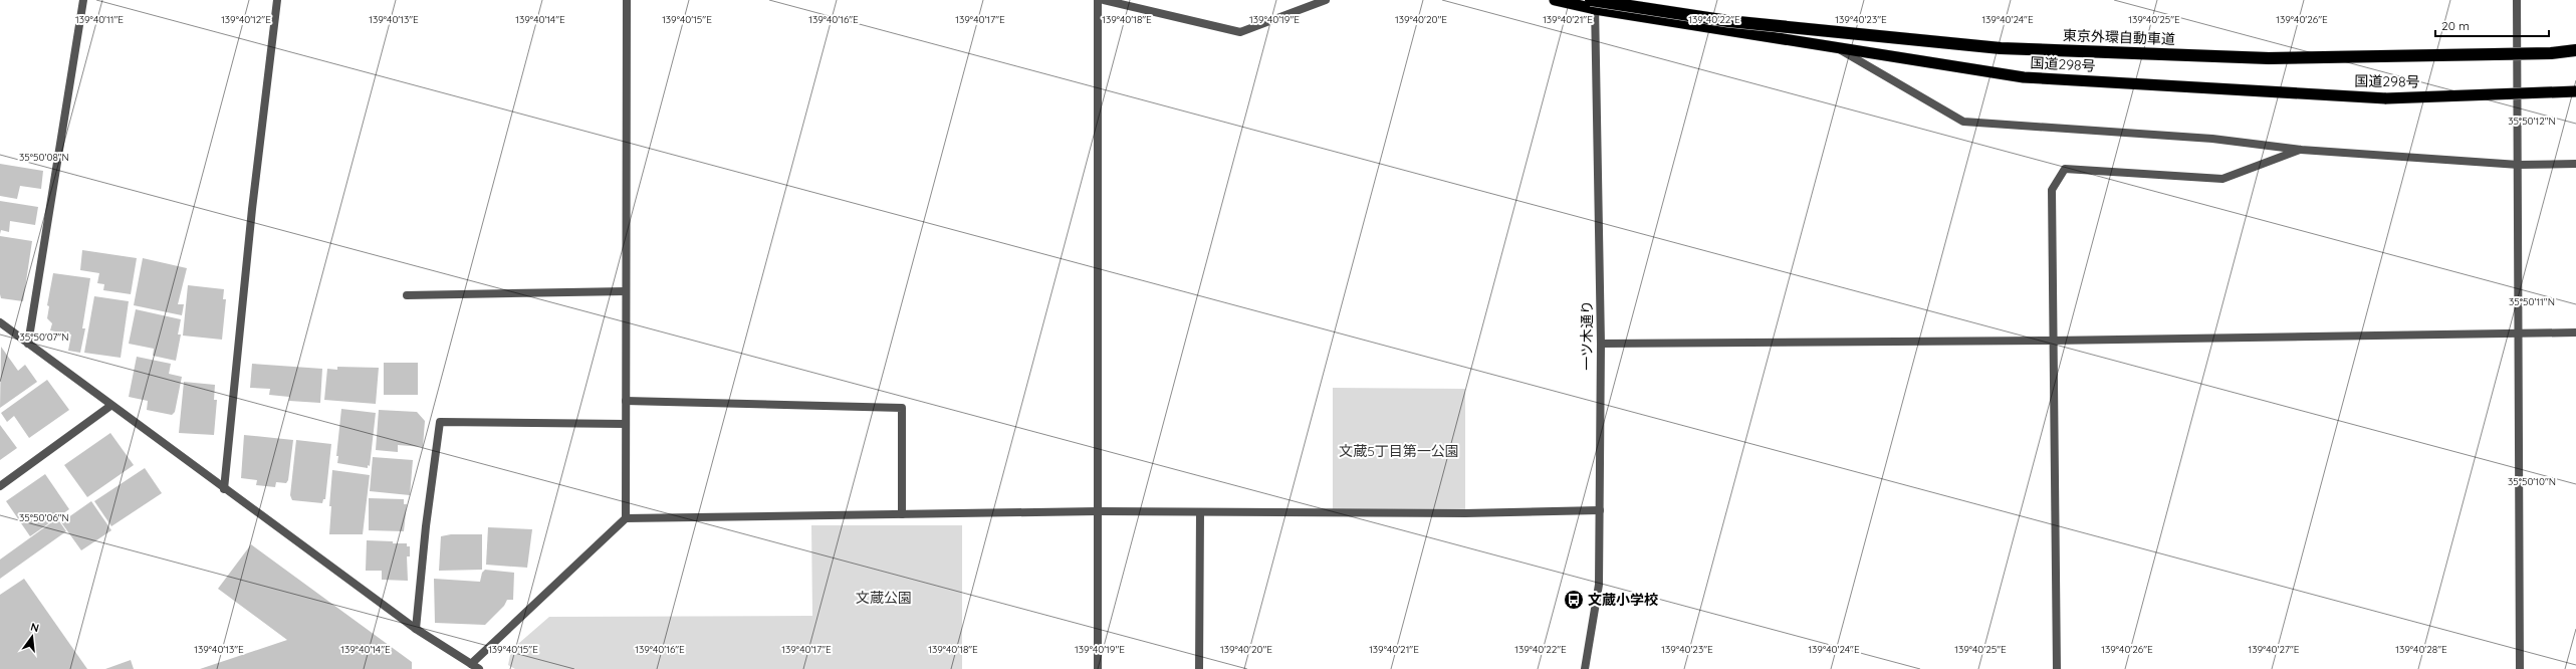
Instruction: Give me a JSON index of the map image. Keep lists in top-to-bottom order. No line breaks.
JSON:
{"streets":{"highway":["東京外環自動車道","国道298号"],"street":["一ツ木通り"]},"crossings":[["東京外環自動車道","国道298号"],["東京外環自動車道","一ツ木通り"],["国道298号","一ツ木通り"]],"parks":["文蔵5丁目第一公園","文蔵公園"],"places":{"bus stop":["文蔵小学校"]},"scale_bar":"20 m","north":"top","coordinates":["139°40'11\"E","139°40'12\"E","139°40'13\"E","139°40'14\"E","139°40'15\"E","139°40'16\"E","139°40'17\"E","139°40'18\"E","139°40'19\"E","139°40'20\"E","139°40'21\"E","139°40'22\"E","139°40'23\"E","139°40'24\"E","139°40'25\"E","139°40'26\"E","35°50'12\"N","35°50'08\"N","35°50'11\"N","35°50'07\"N","35°50'10\"N","35°50'06\"N","139°40'27\"E","139°40'28\"E"]}
